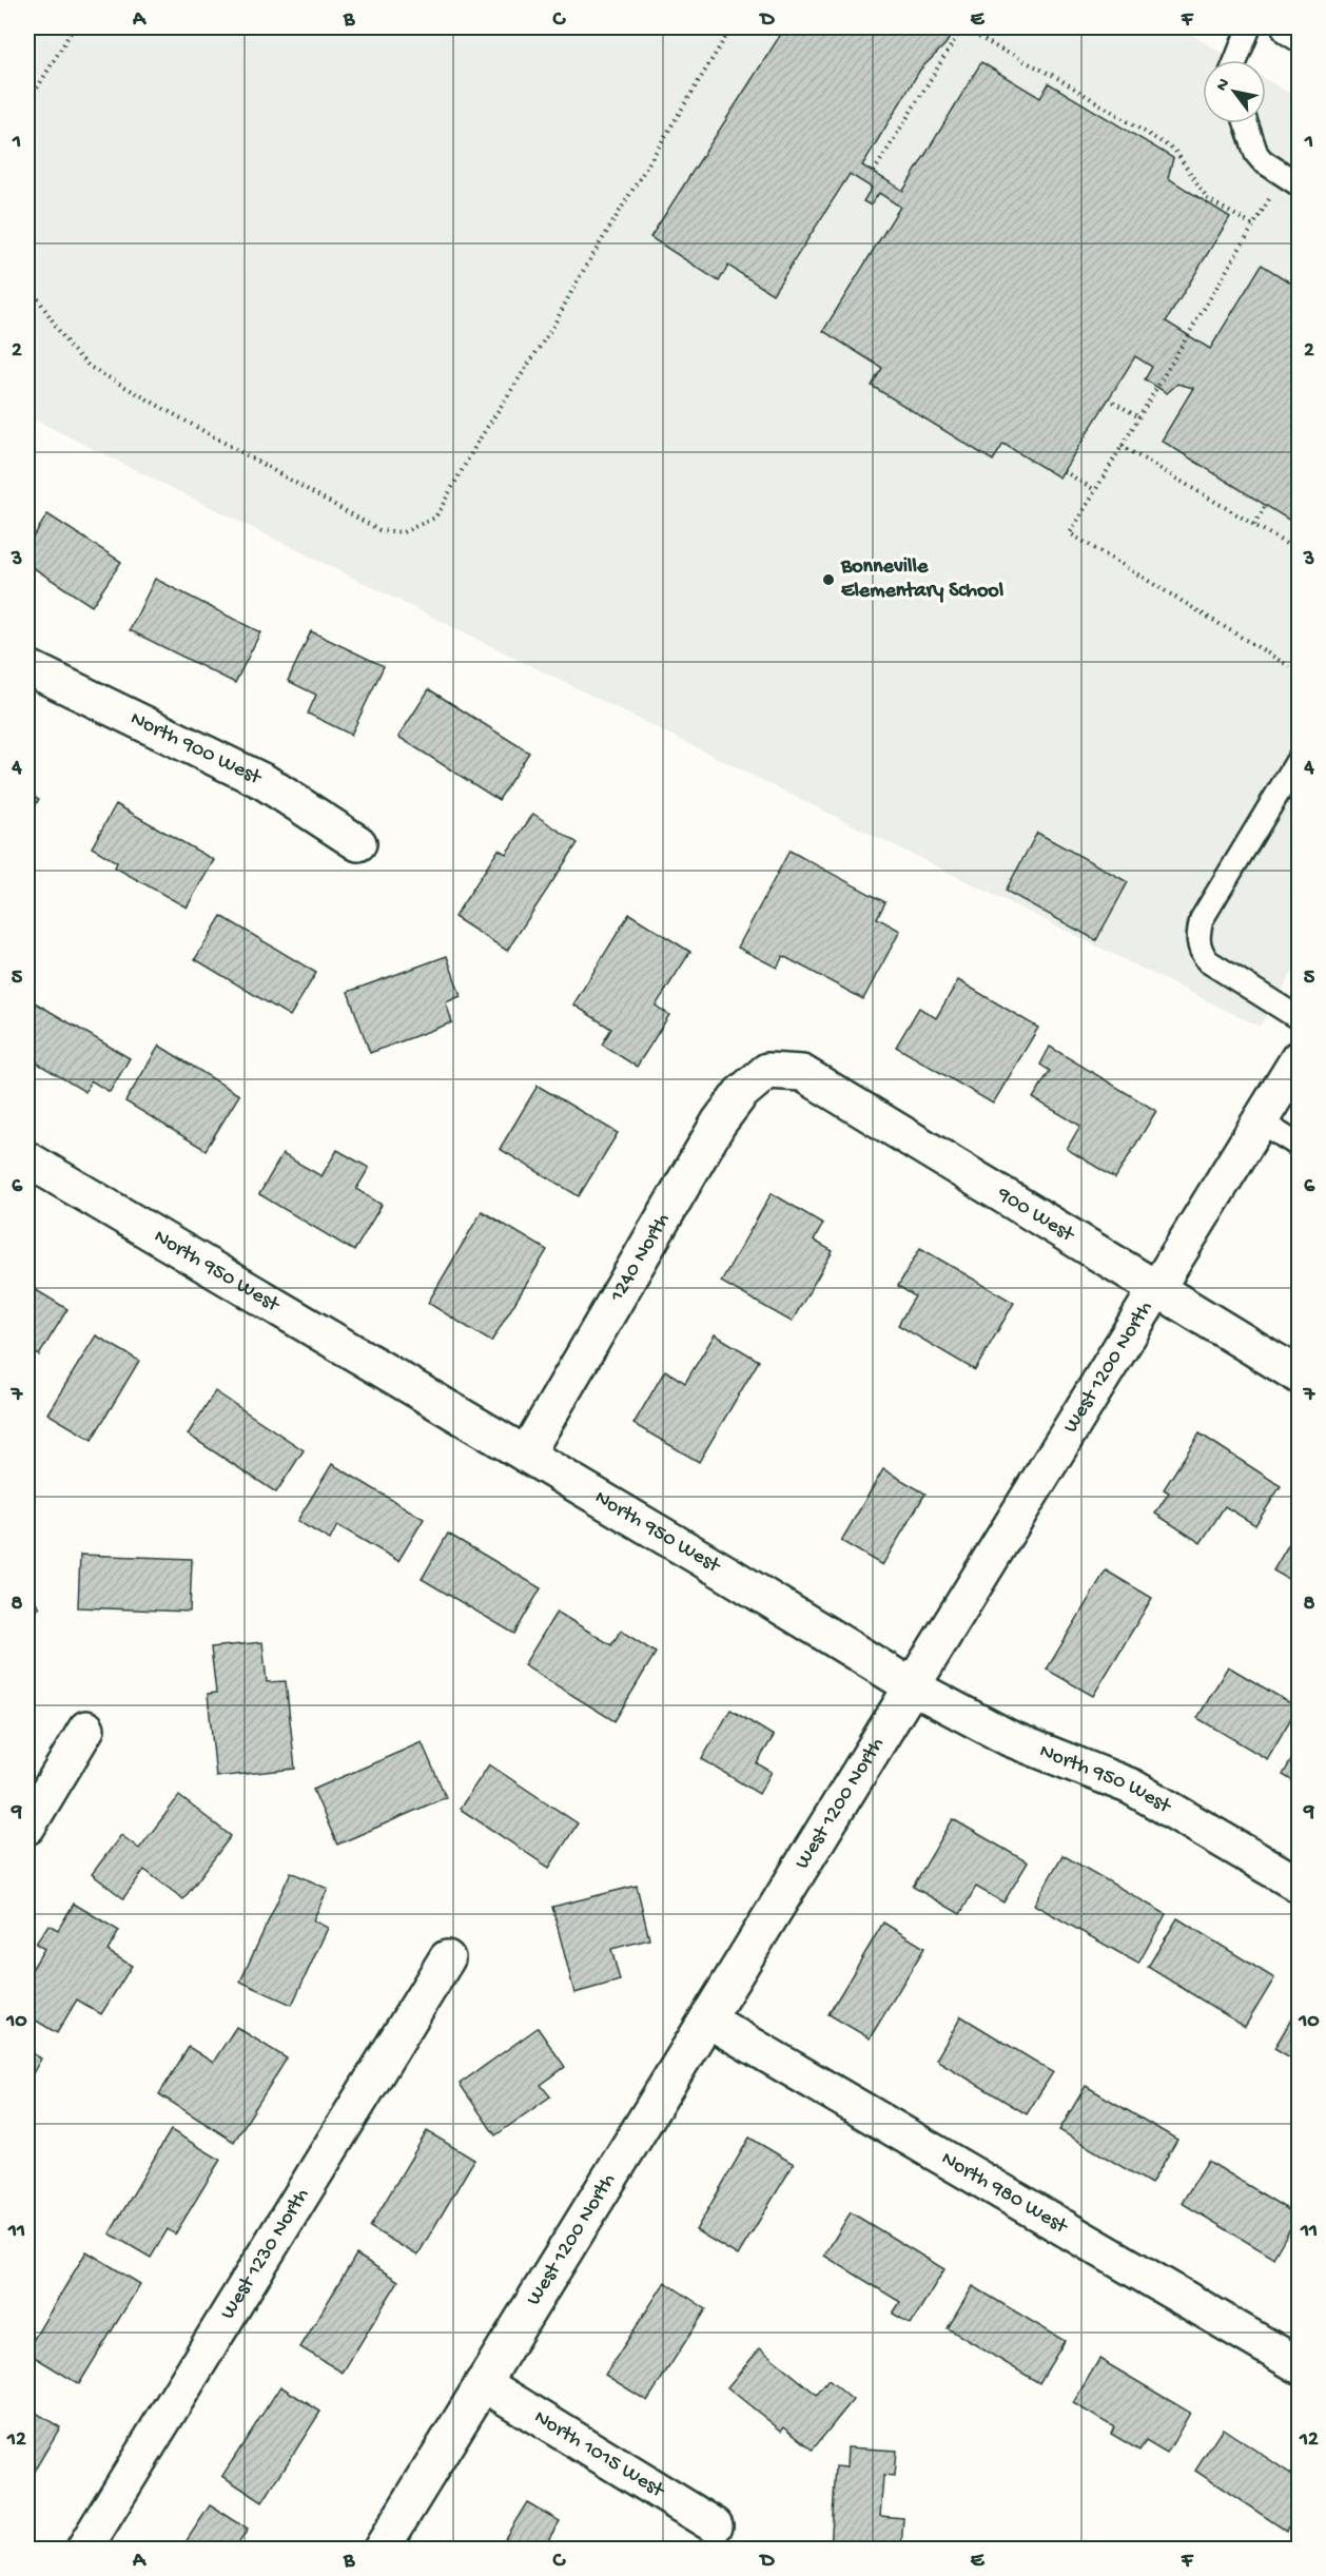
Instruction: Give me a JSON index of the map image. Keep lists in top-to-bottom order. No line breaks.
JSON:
{"streets":{"street":["North 900 West","900 West","1240 North","North 950 West","West 1200 North","North 980 West","West 1230 North","North 1015 West"]},"crossings":[["900 West","1240 North"],["900 West","West 1200 North"],["1240 North","North 950 West"],["North 950 West","West 1200 North"],["West 1200 North","North 980 West"],["West 1200 North","North 1015 West"]],"places":["Bonneville Elementary School"],"north":"top left","grid":{"columns":["A","B","C","D","E","F"],"rows":["1","2","3","4","5","6","7","8","9","10","11","12"]}}
